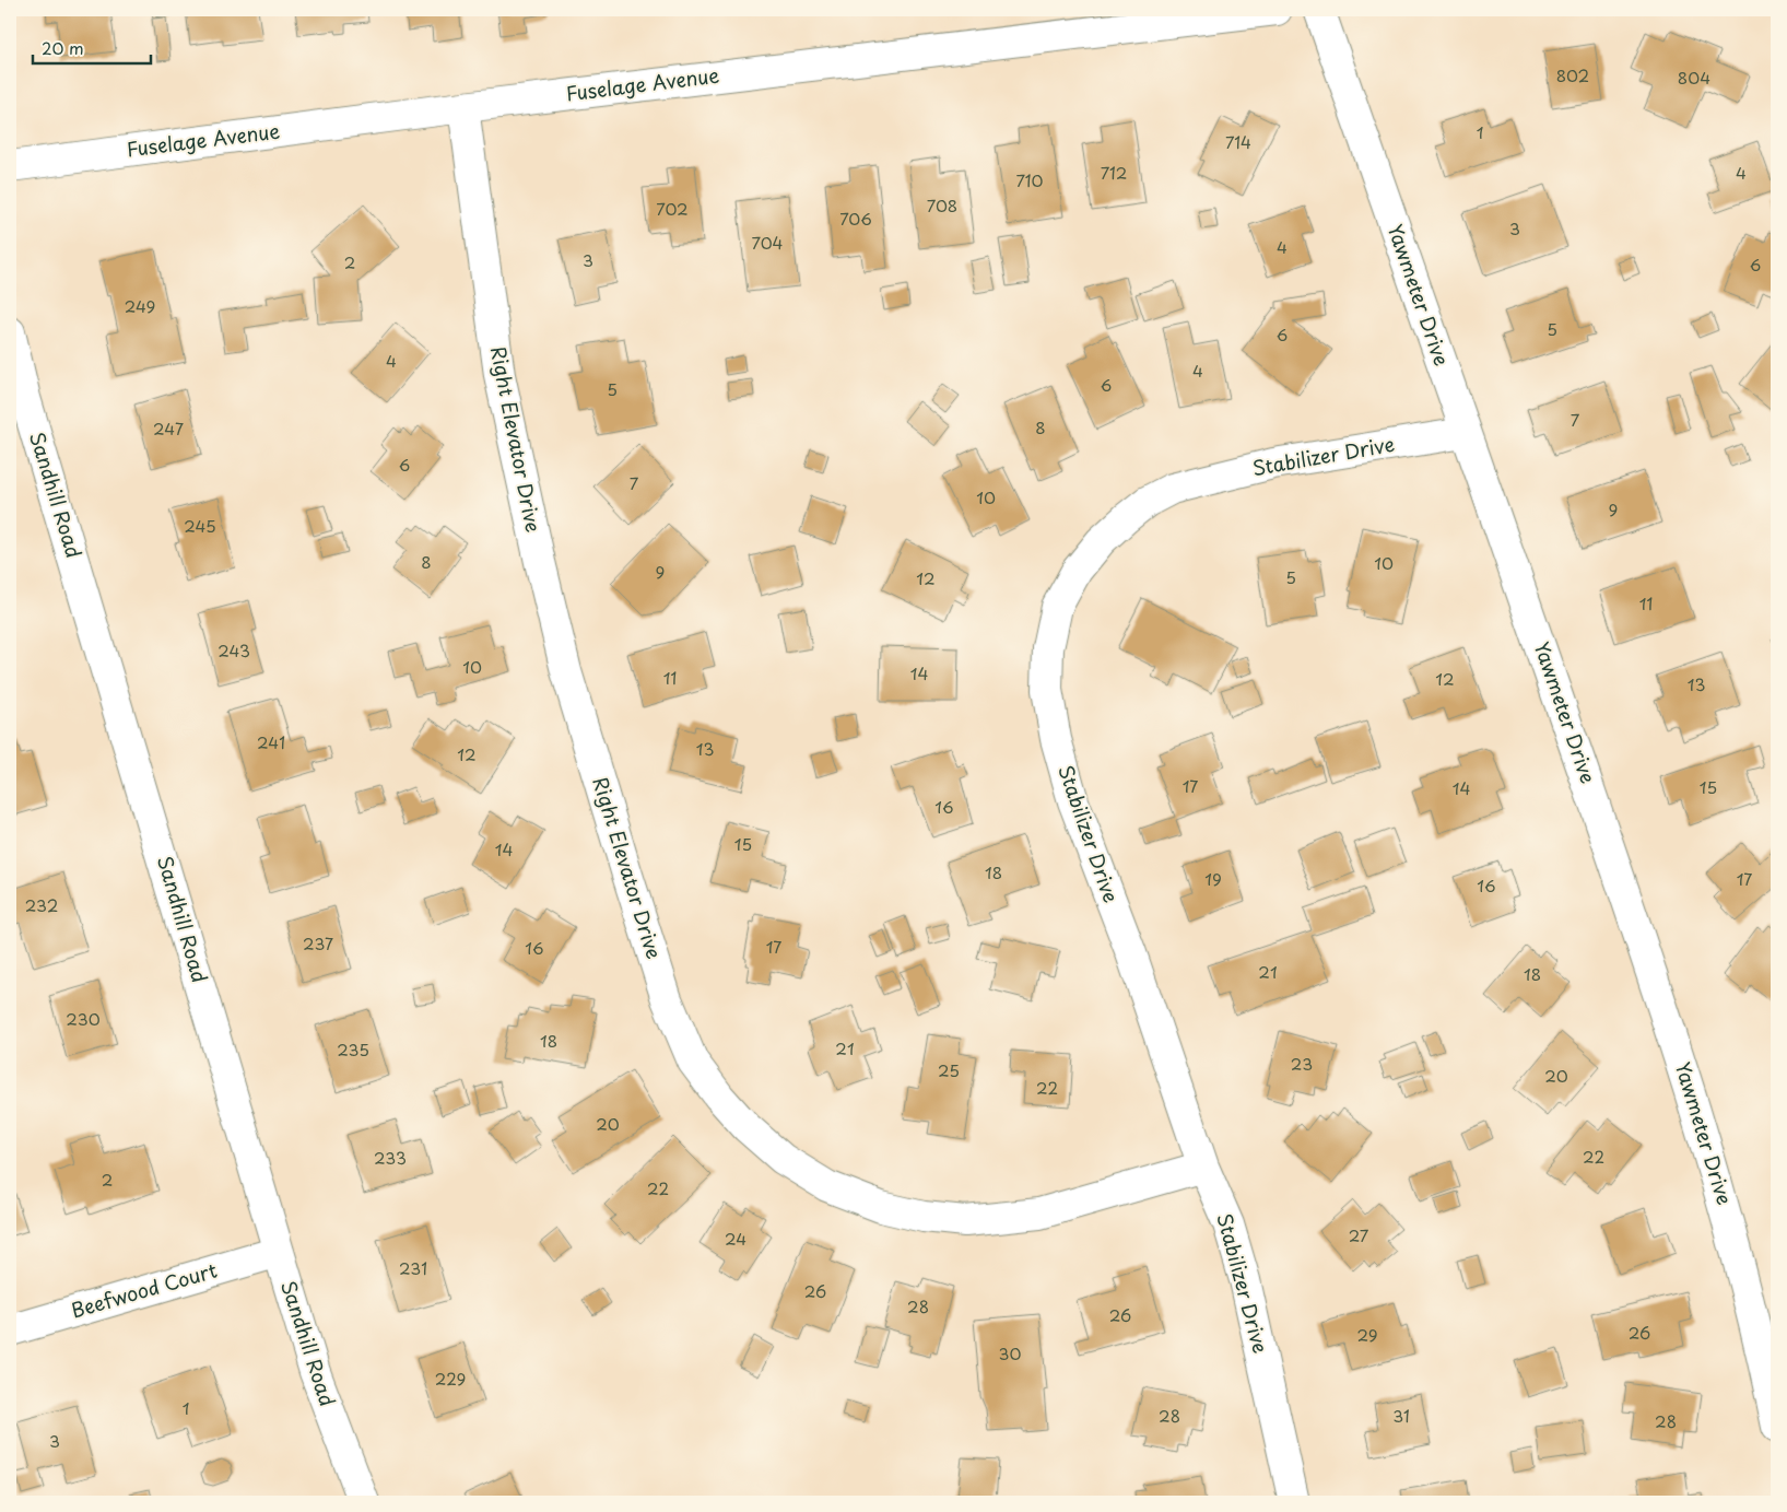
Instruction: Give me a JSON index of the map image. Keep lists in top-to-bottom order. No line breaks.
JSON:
{"streets":{"street":["Fuselage Avenue","Yawmeter Drive","Right Elevator Drive","Stabilizer Drive","Sandhill Road","Beefwood Court"]},"crossings":[["Fuselage Avenue","Right Elevator Drive"],["Yawmeter Drive","Stabilizer Drive"],["Right Elevator Drive","Stabilizer Drive"],["Sandhill Road","Beefwood Court"]],"house_numbers":["802","804","1","714","712","4","710","708","702","706","3","704","4","3","2","6","249","5","6","4","4","6","5","7","8","247","6","7","10","9","245","8","10","9","5","12","11","243","10","14","11","12","13","241","13","12","17","15","14","16","15","14","18","19","17","16","232","237","17","16","21","18","230","18","21","235","23","25","20","22","20","22","233","2","22","27","24","231","26","28","26","26","29","30","229","1","28","31","28","3"],"scale_bar":"20 m"}
